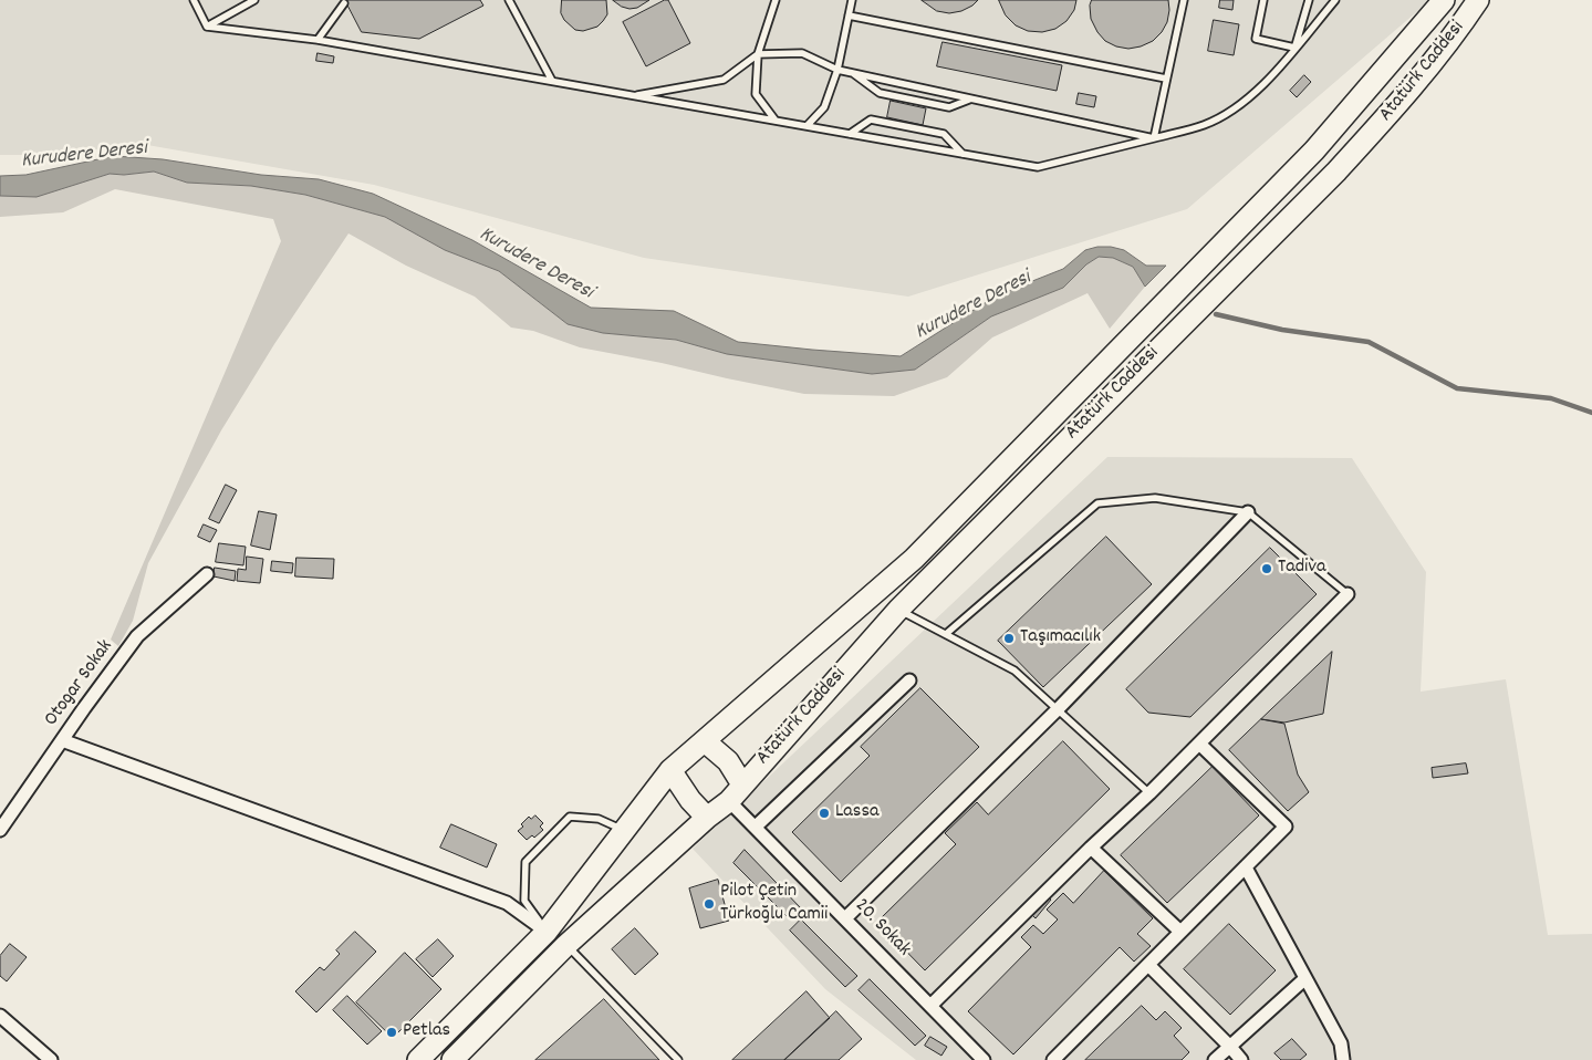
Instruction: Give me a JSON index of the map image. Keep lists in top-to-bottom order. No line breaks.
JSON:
{"streets":{"main road":["Atatürk Caddesi"],"street":["Otogar Sokak","20. Sokak"]},"crossings":[["Atatürk Caddesi","20. Sokak"]],"water":["Kurudere Deresi"],"places":["Tadiva","Taşımacılık","Lassa","Pilot Çetin Türkoğlu Camii","Petlas"]}
